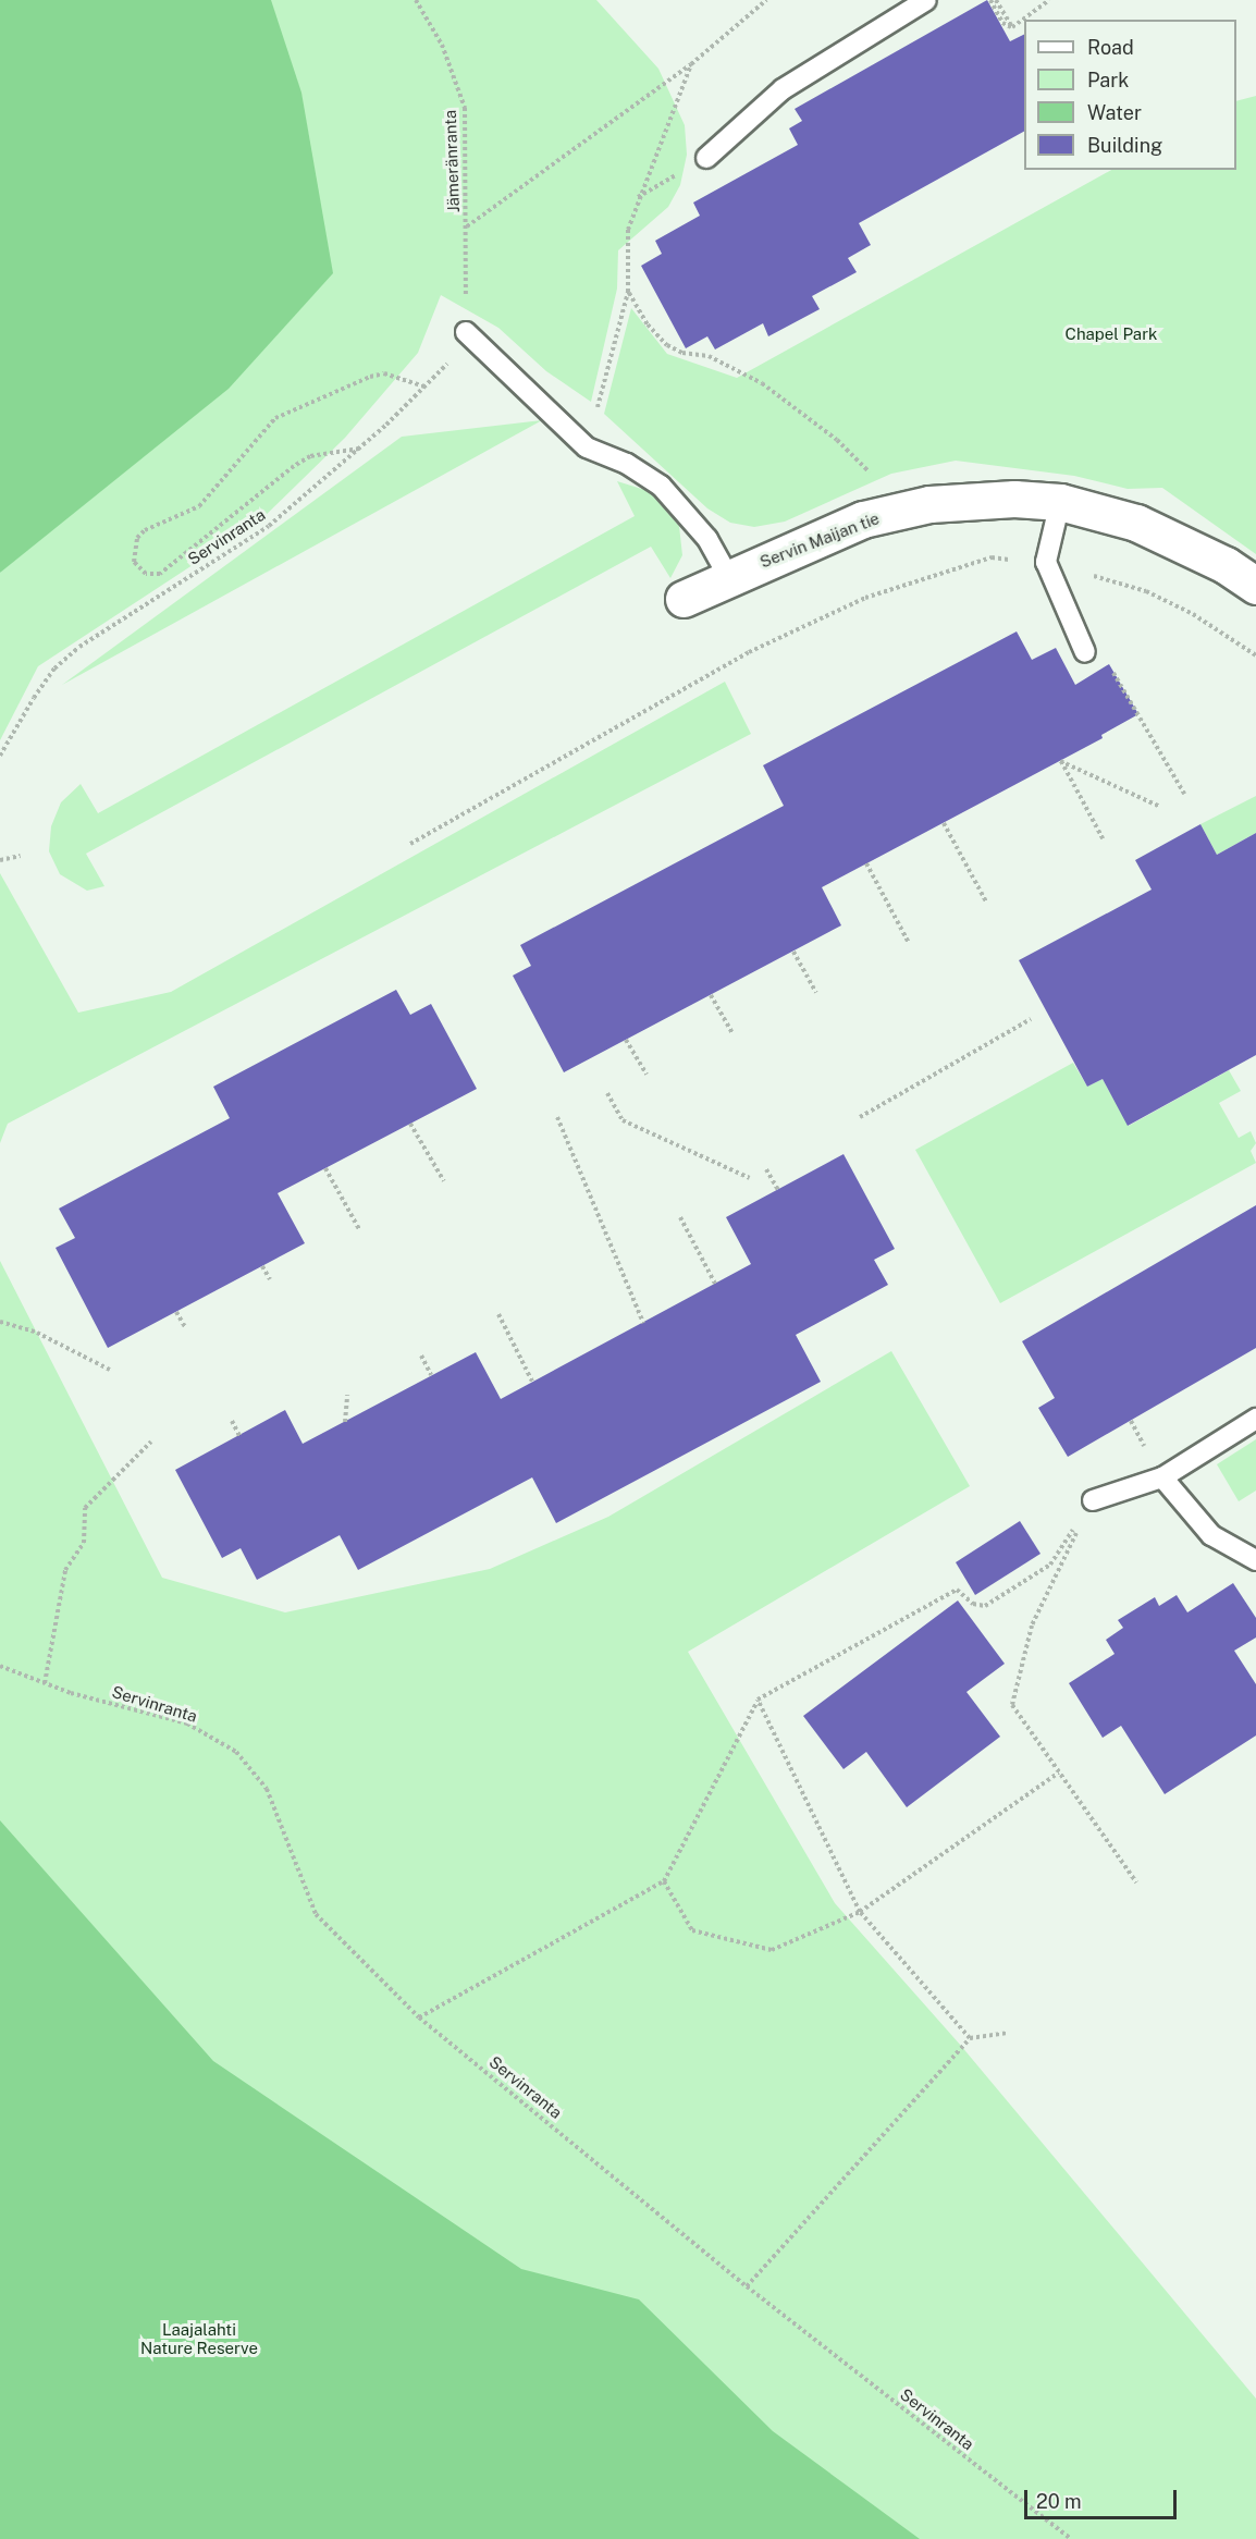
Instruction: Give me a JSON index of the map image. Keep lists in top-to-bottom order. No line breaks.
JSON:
{"streets":{"street":["Servin Maijan tie"],"path":["Jämeränranta","Servinranta"]},"crossings":[["Jämeränranta","Servinranta"]],"parks":["Chapel Park","Laajalahti Nature Reserve"],"legend":["Road","Park","Water","Building"],"scale_bar":"20 m"}
